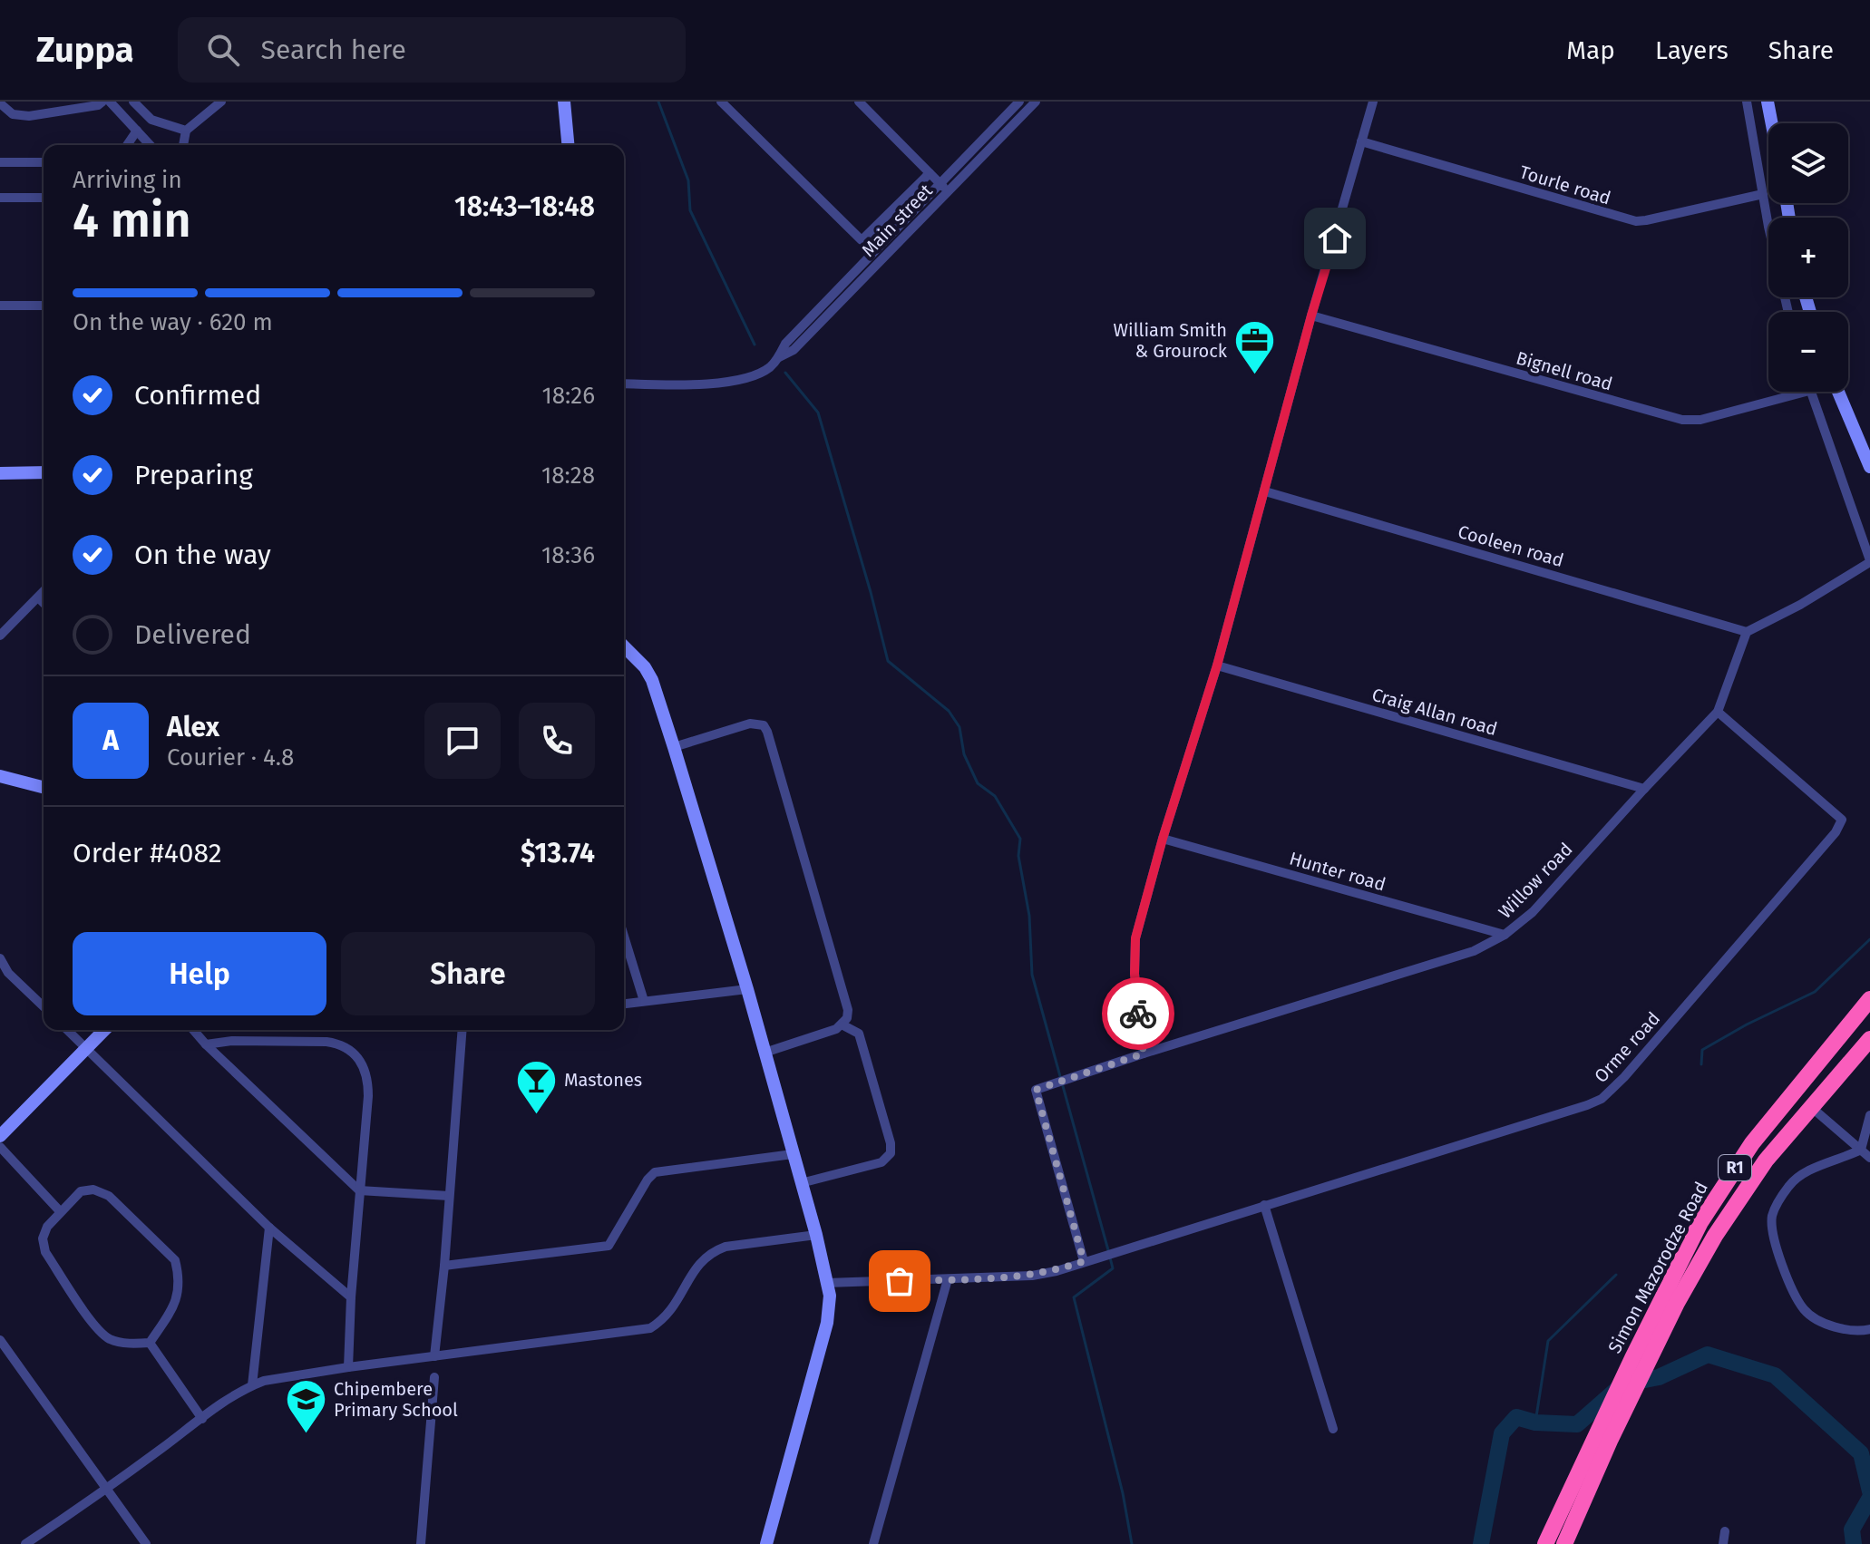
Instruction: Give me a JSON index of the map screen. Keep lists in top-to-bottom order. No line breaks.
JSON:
{"streets":{"highway":["R1","Simon Mazorodze Road"],"street":["Tourle road","Main street","Bignell road","Cooleen road","Craig Allan road","Hunter road","Willow road","Orme road"]},"crossings":[["Cooleen road","Willow road"],["Craig Allan road","Willow road"],["Hunter road","Willow road"],["Willow road","Orme road"],["R1","Simon Mazorodze Road"]],"places":{"office":["William Smith & Grourock"],"bar":["Mastones"],"school or university":["Chipembere Primary School"]},"page":{"header":"Zuppa","search":"Search here","nav":["Map","Layers","Share"],"map_buttons":["+","−"],"heading":["4 min","Arriving in","18:43–18:48"],"panel":["Alex","Courier · 4.8","Order #4082","$13.74"],"bar":"On the way · 620 m","list":[["Confirmed","18:26"],["Preparing","18:28"],["On the way","18:36"],"Delivered"],"round":"A","buttons":["Help","Share"]}}
